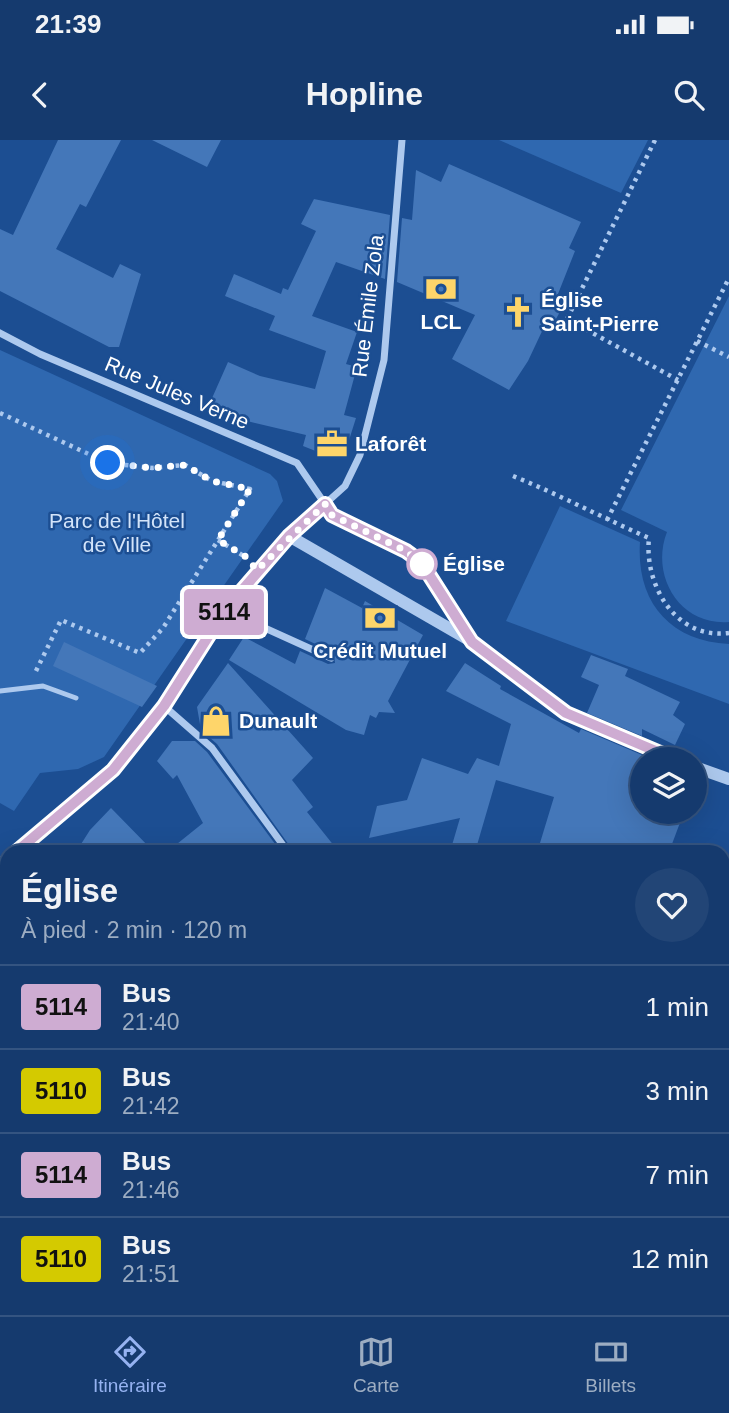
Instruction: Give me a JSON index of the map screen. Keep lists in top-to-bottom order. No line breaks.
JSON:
{"streets":{"street":["Rue Émile Zola","Rue Jules Verne"]},"crossings":[["Rue Émile Zola","Rue Jules Verne"]],"parks":["Parc de l'Hôtel de Ville"],"places":{"bank":["LCL","Crédit Mutuel"],"church":["Église Saint-Pierre"],"office":["Laforêt"],"other":["Église"],"shop":["Dunault"]},"lines":["bus line 5114"],"page":{"status":"21:39","header":"Hopline","on_map":"5114","heading":["Église","À pied · 2 min · 120 m"],"list":[{"mark":"5114","name":"Bus","note":"21:40","value":"1 min"},{"mark":"5110","name":"Bus","note":"21:42","value":"3 min"},{"mark":"5114","name":"Bus","note":"21:46","value":"7 min"},{"mark":"5110","name":"Bus","note":"21:51","value":"12 min"}],"tabs":["Itinéraire","Carte","Billets"]}}
